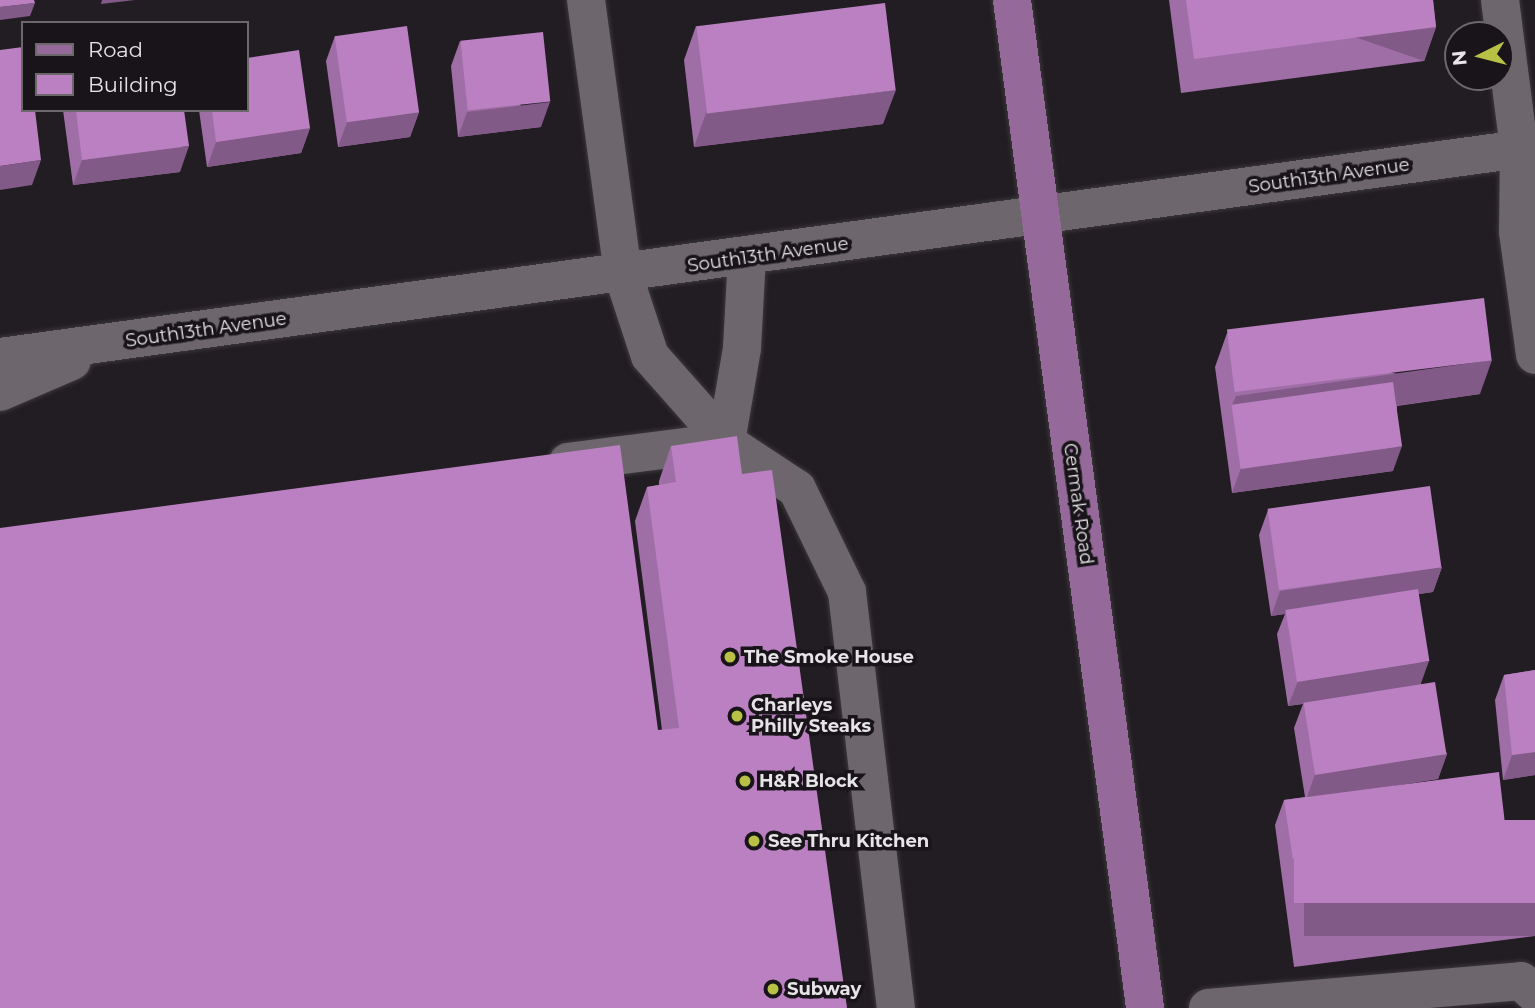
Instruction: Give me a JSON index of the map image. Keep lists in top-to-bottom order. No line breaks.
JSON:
{"streets":{"main road":["Cermak Road"],"street":["South13th Avenue"]},"crossings":[["South13th Avenue","Cermak Road"]],"places":["The Smoke House","Charleys Philly Steaks","H&R Block","See Thru Kitchen","Subway"],"legend":["Road","Building"],"north":"left"}
